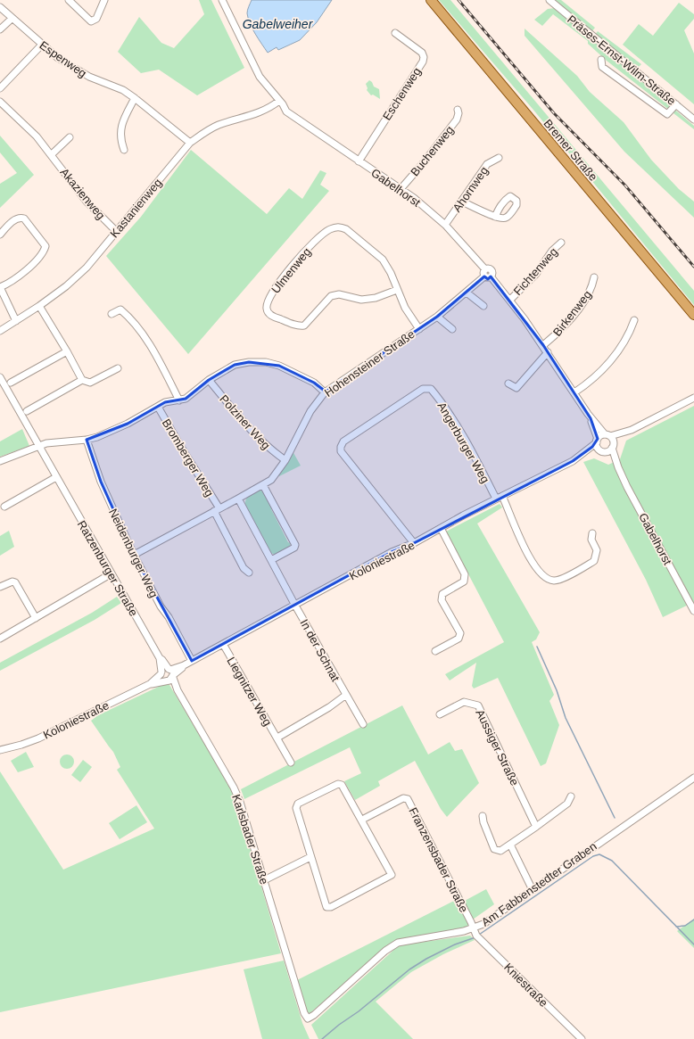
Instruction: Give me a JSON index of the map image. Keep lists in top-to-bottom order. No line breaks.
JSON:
{"streets":{"main road":["Bremer Straße"],"street":["Espenweg","Präses-Ernst-Wilm-Straße","Eschenweg","Buchenweg","Gabelhorst","Ahornweg","Akazienweg","Kastanienweg","Ulmenweg","Fichtenweg","Birkenweg","Hohensteiner Straße","Polziner Weg","Angerburger Weg","Bromberger Weg","Neidenburger Weg","Koloniestraße","Ratzenburger Straße","In der Schnat","Liegnitzer Weg","Aussiger Straße","Karlsbader Straße","Franzensbader Straße","Am Fabbenstedter Graben","Kniestraße"]},"crossings":[["Espenweg","Kastanienweg"],["Eschenweg","Gabelhorst"],["Buchenweg","Gabelhorst"],["Gabelhorst","Ahornweg"],["Gabelhorst","Kastanienweg"],["Gabelhorst","Fichtenweg"],["Gabelhorst","Birkenweg"],["Gabelhorst","Hohensteiner Straße"],["Gabelhorst","Koloniestraße"],["Akazienweg","Kastanienweg"],["Ulmenweg","Hohensteiner Straße"],["Hohensteiner Straße","Polziner Weg"],["Hohensteiner Straße","In der Schnat"],["Angerburger Weg","Koloniestraße"],["Neidenburger Weg","Koloniestraße"],["Koloniestraße","Ratzenburger Straße"],["Koloniestraße","In der Schnat"],["Koloniestraße","Liegnitzer Weg"],["Koloniestraße","Karlsbader Straße"],["Ratzenburger Straße","Karlsbader Straße"],["In der Schnat","Liegnitzer Weg"],["Karlsbader Straße","Am Fabbenstedter Graben"],["Franzensbader Straße","Am Fabbenstedter Graben"],["Franzensbader Straße","Kniestraße"],["Am Fabbenstedter Graben","Kniestraße"]],"water":["Gabelweiher"]}
